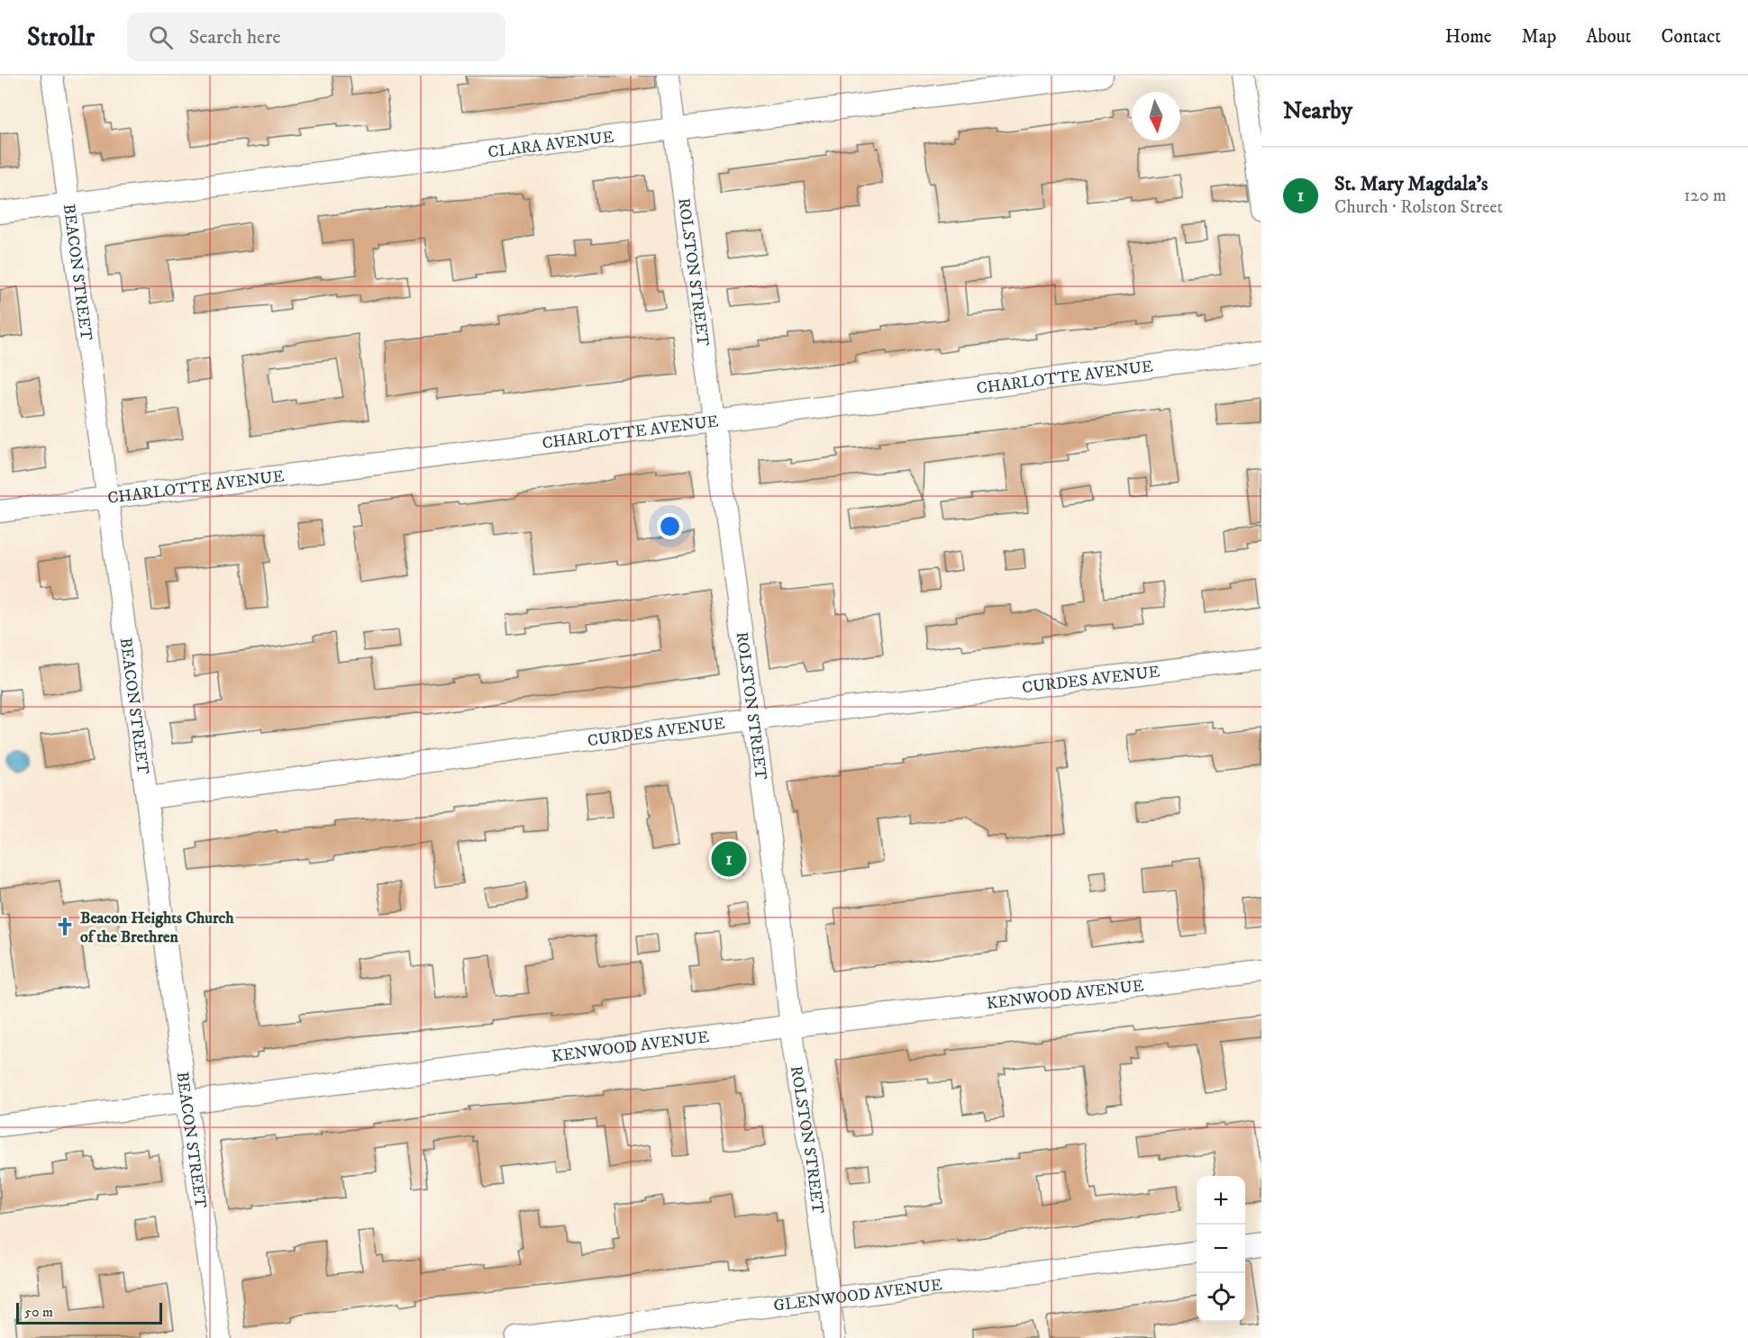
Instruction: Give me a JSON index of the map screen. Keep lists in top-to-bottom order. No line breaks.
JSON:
{"streets":{"street":["CLARA AVENUE","BEACON STREET","ROLSTON STREET","CHARLOTTE AVENUE","CURDES AVENUE","KENWOOD AVENUE","GLENWOOD AVENUE"]},"crossings":[["CLARA AVENUE","BEACON STREET"],["CLARA AVENUE","ROLSTON STREET"],["BEACON STREET","CHARLOTTE AVENUE"],["BEACON STREET","CURDES AVENUE"],["BEACON STREET","KENWOOD AVENUE"],["ROLSTON STREET","CHARLOTTE AVENUE"],["ROLSTON STREET","CURDES AVENUE"],["ROLSTON STREET","KENWOOD AVENUE"],["ROLSTON STREET","GLENWOOD AVENUE"]],"places":{"church":["Beacon Heights Church of the Brethren"]},"scale_bar":"50 m","north":"bottom","page":{"header":"Strollr","search":"Search here","nav":["Home","Map","About","Contact"],"heading":"Nearby","list":[{"mark":"1","name":"St. Mary Magdala's","note":"Church · Rolston Street","value":"120 m"}],"pins":"1","map_buttons":["+","−"],"scale":"50 m"}}
